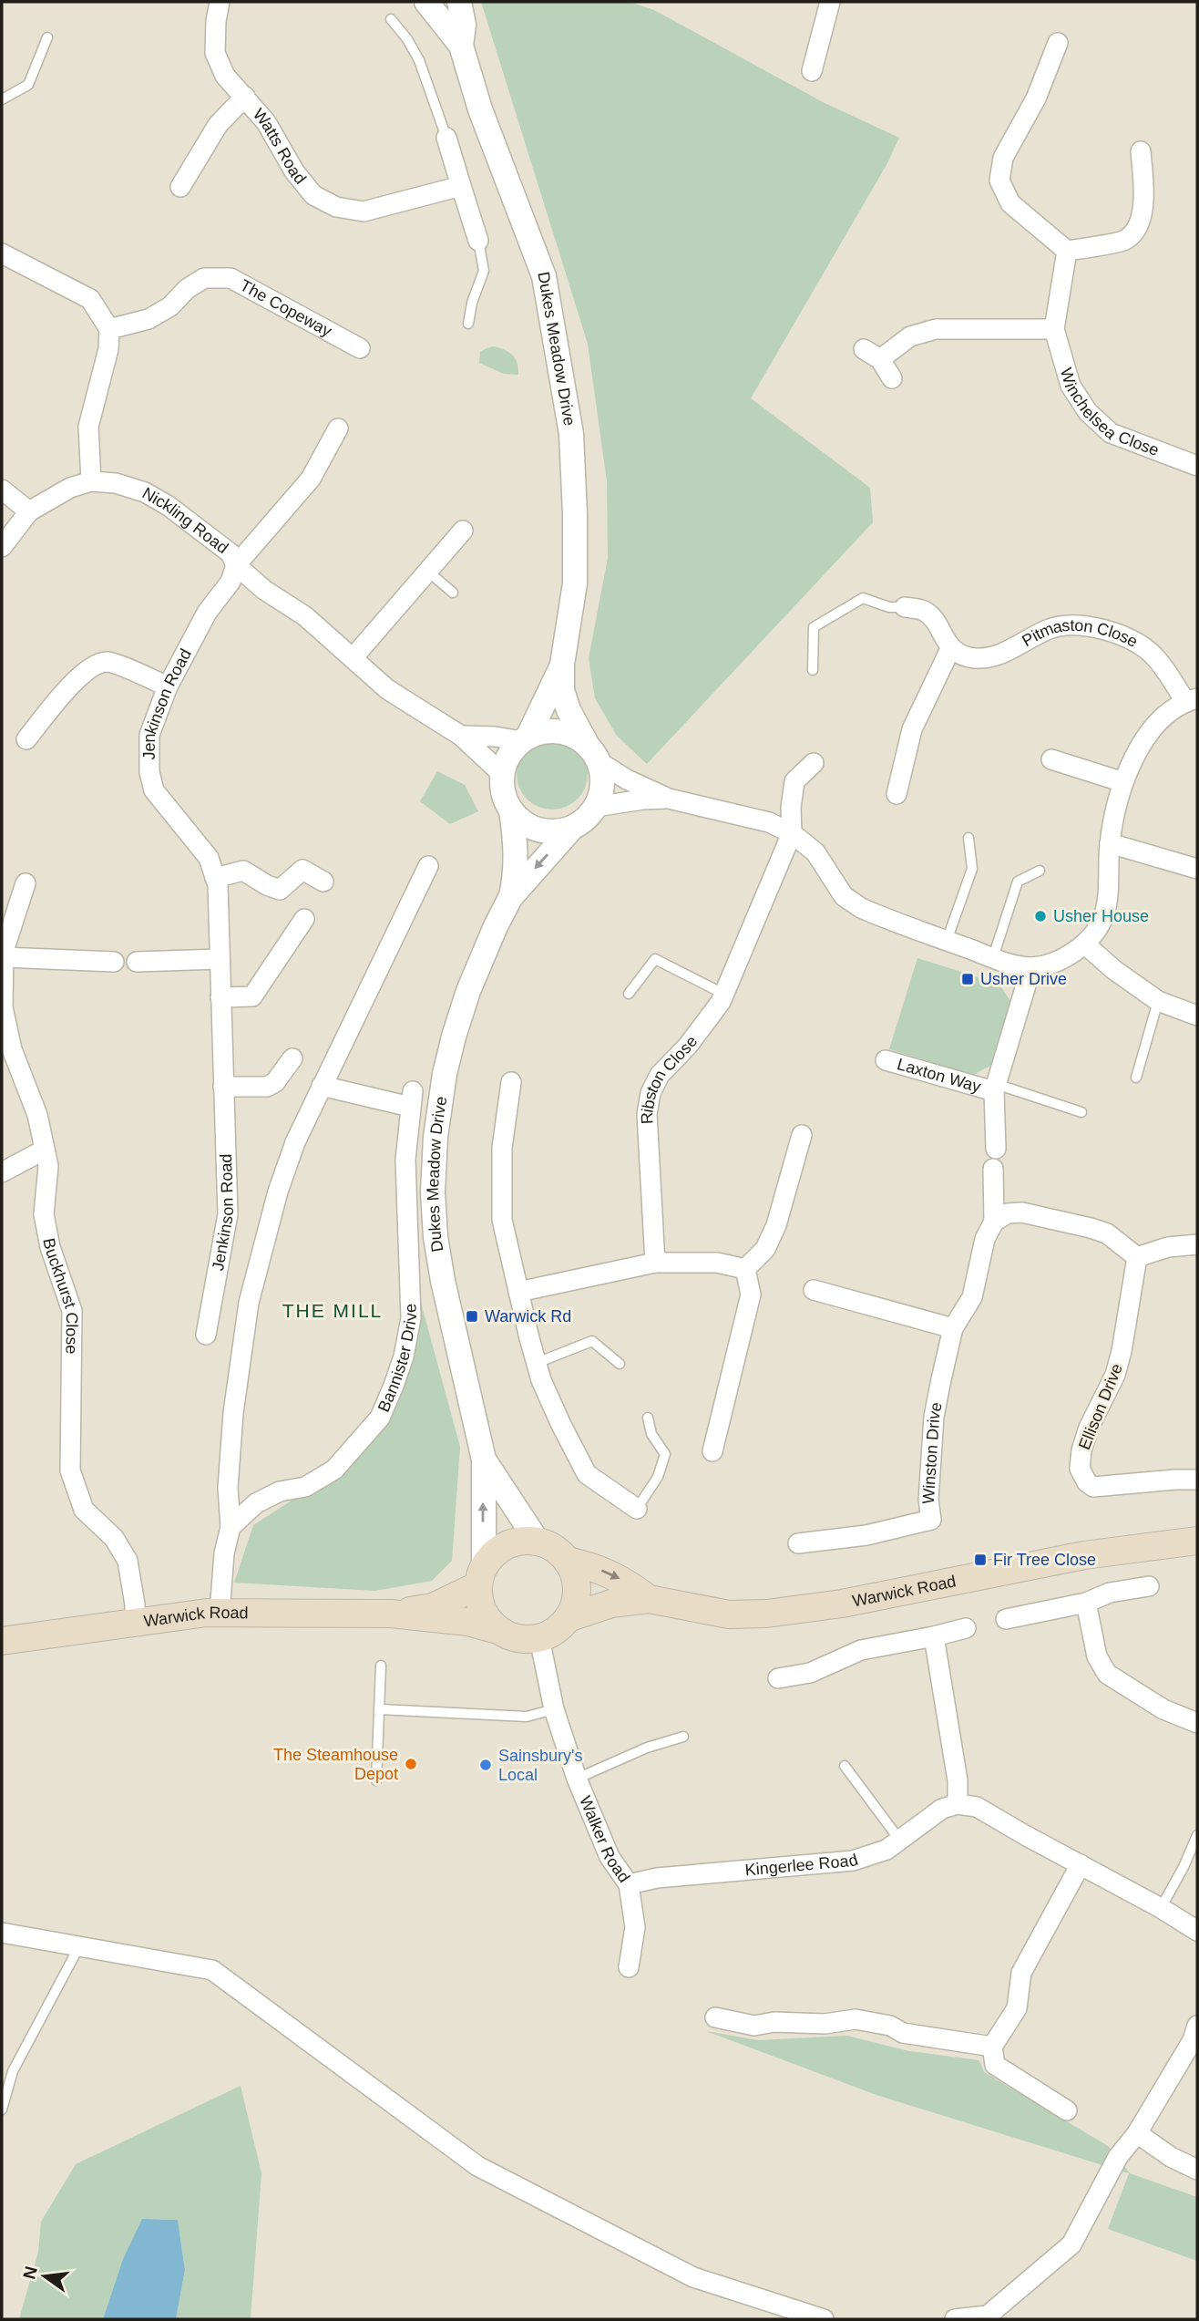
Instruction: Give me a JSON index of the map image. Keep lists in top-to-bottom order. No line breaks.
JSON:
{"streets":{"main road":["Warwick Road"],"street":["Watts Road","The Copeway","Dukes Meadow Drive","Winchelsea Close","Nickling Road","Pitmaston Close","Jenkinson Road","Laxton Way","Ribston Close","Buckhurst Close","Bannister Drive","Ellison Drive","Winston Drive","Walker Road","Kingerlee Road"]},"crossings":[["Dukes Meadow Drive","Nickling Road"],["Dukes Meadow Drive","Warwick Road"],["Dukes Meadow Drive","Walker Road"],["Nickling Road","Jenkinson Road"],["Buckhurst Close","Warwick Road"],["Warwick Road","Walker Road"],["Walker Road","Kingerlee Road"]],"districts":["THE MILL"],"places":{"other":["Usher House","The Steamhouse Depot","Sainsbury's Local"],"transit":["Usher Drive","Warwick Rd","Fir Tree Close"]},"north":"left"}
